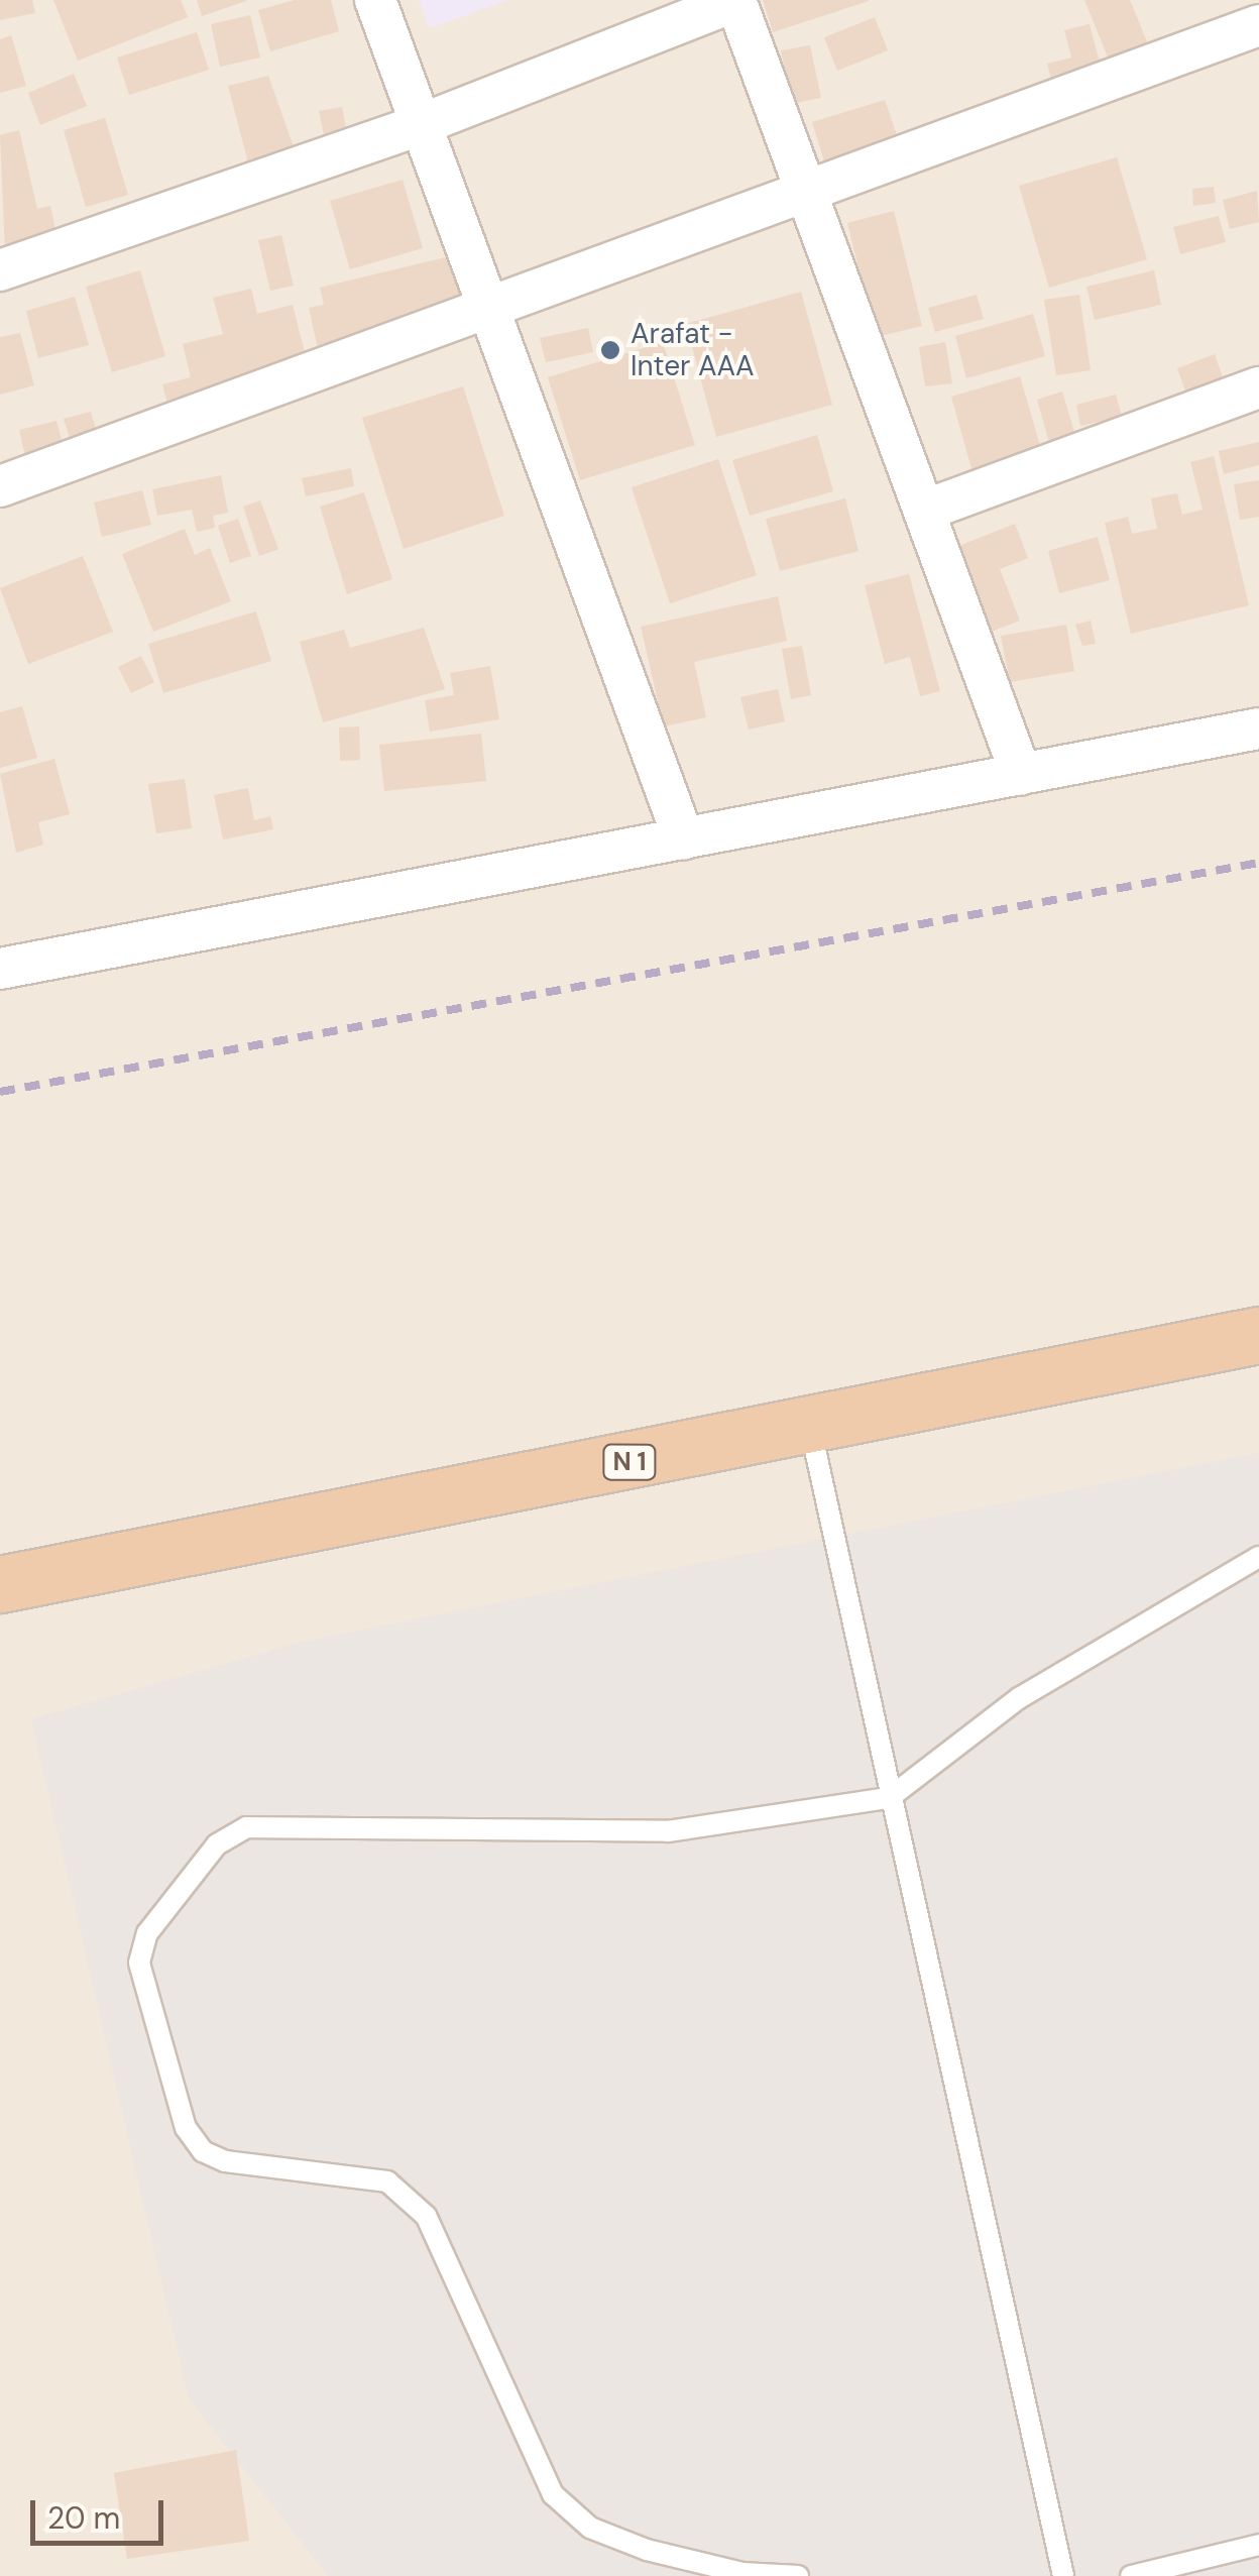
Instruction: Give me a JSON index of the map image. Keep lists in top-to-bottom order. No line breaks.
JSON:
{"streets":{"highway":["N 1"]},"places":["Arafat - Inter AAA"],"scale_bar":"20 m"}
